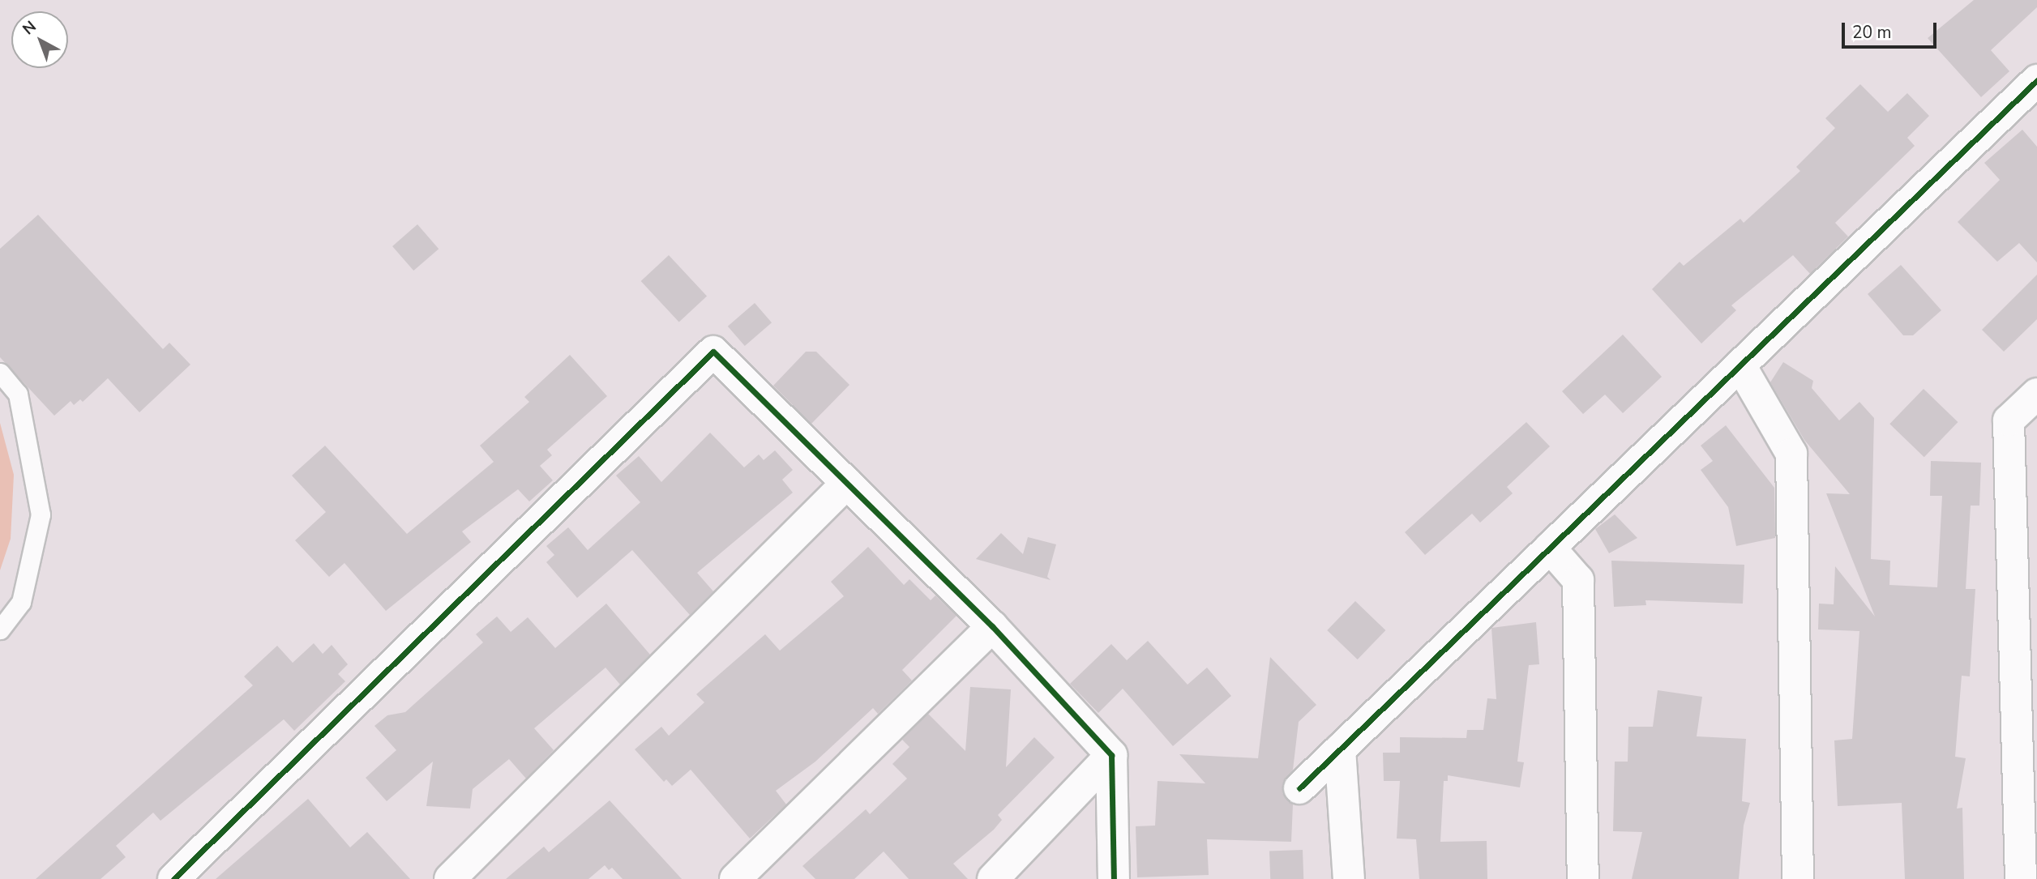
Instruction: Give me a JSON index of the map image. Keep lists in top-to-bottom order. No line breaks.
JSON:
{"scale_bar":"20 m","north":"top left"}
